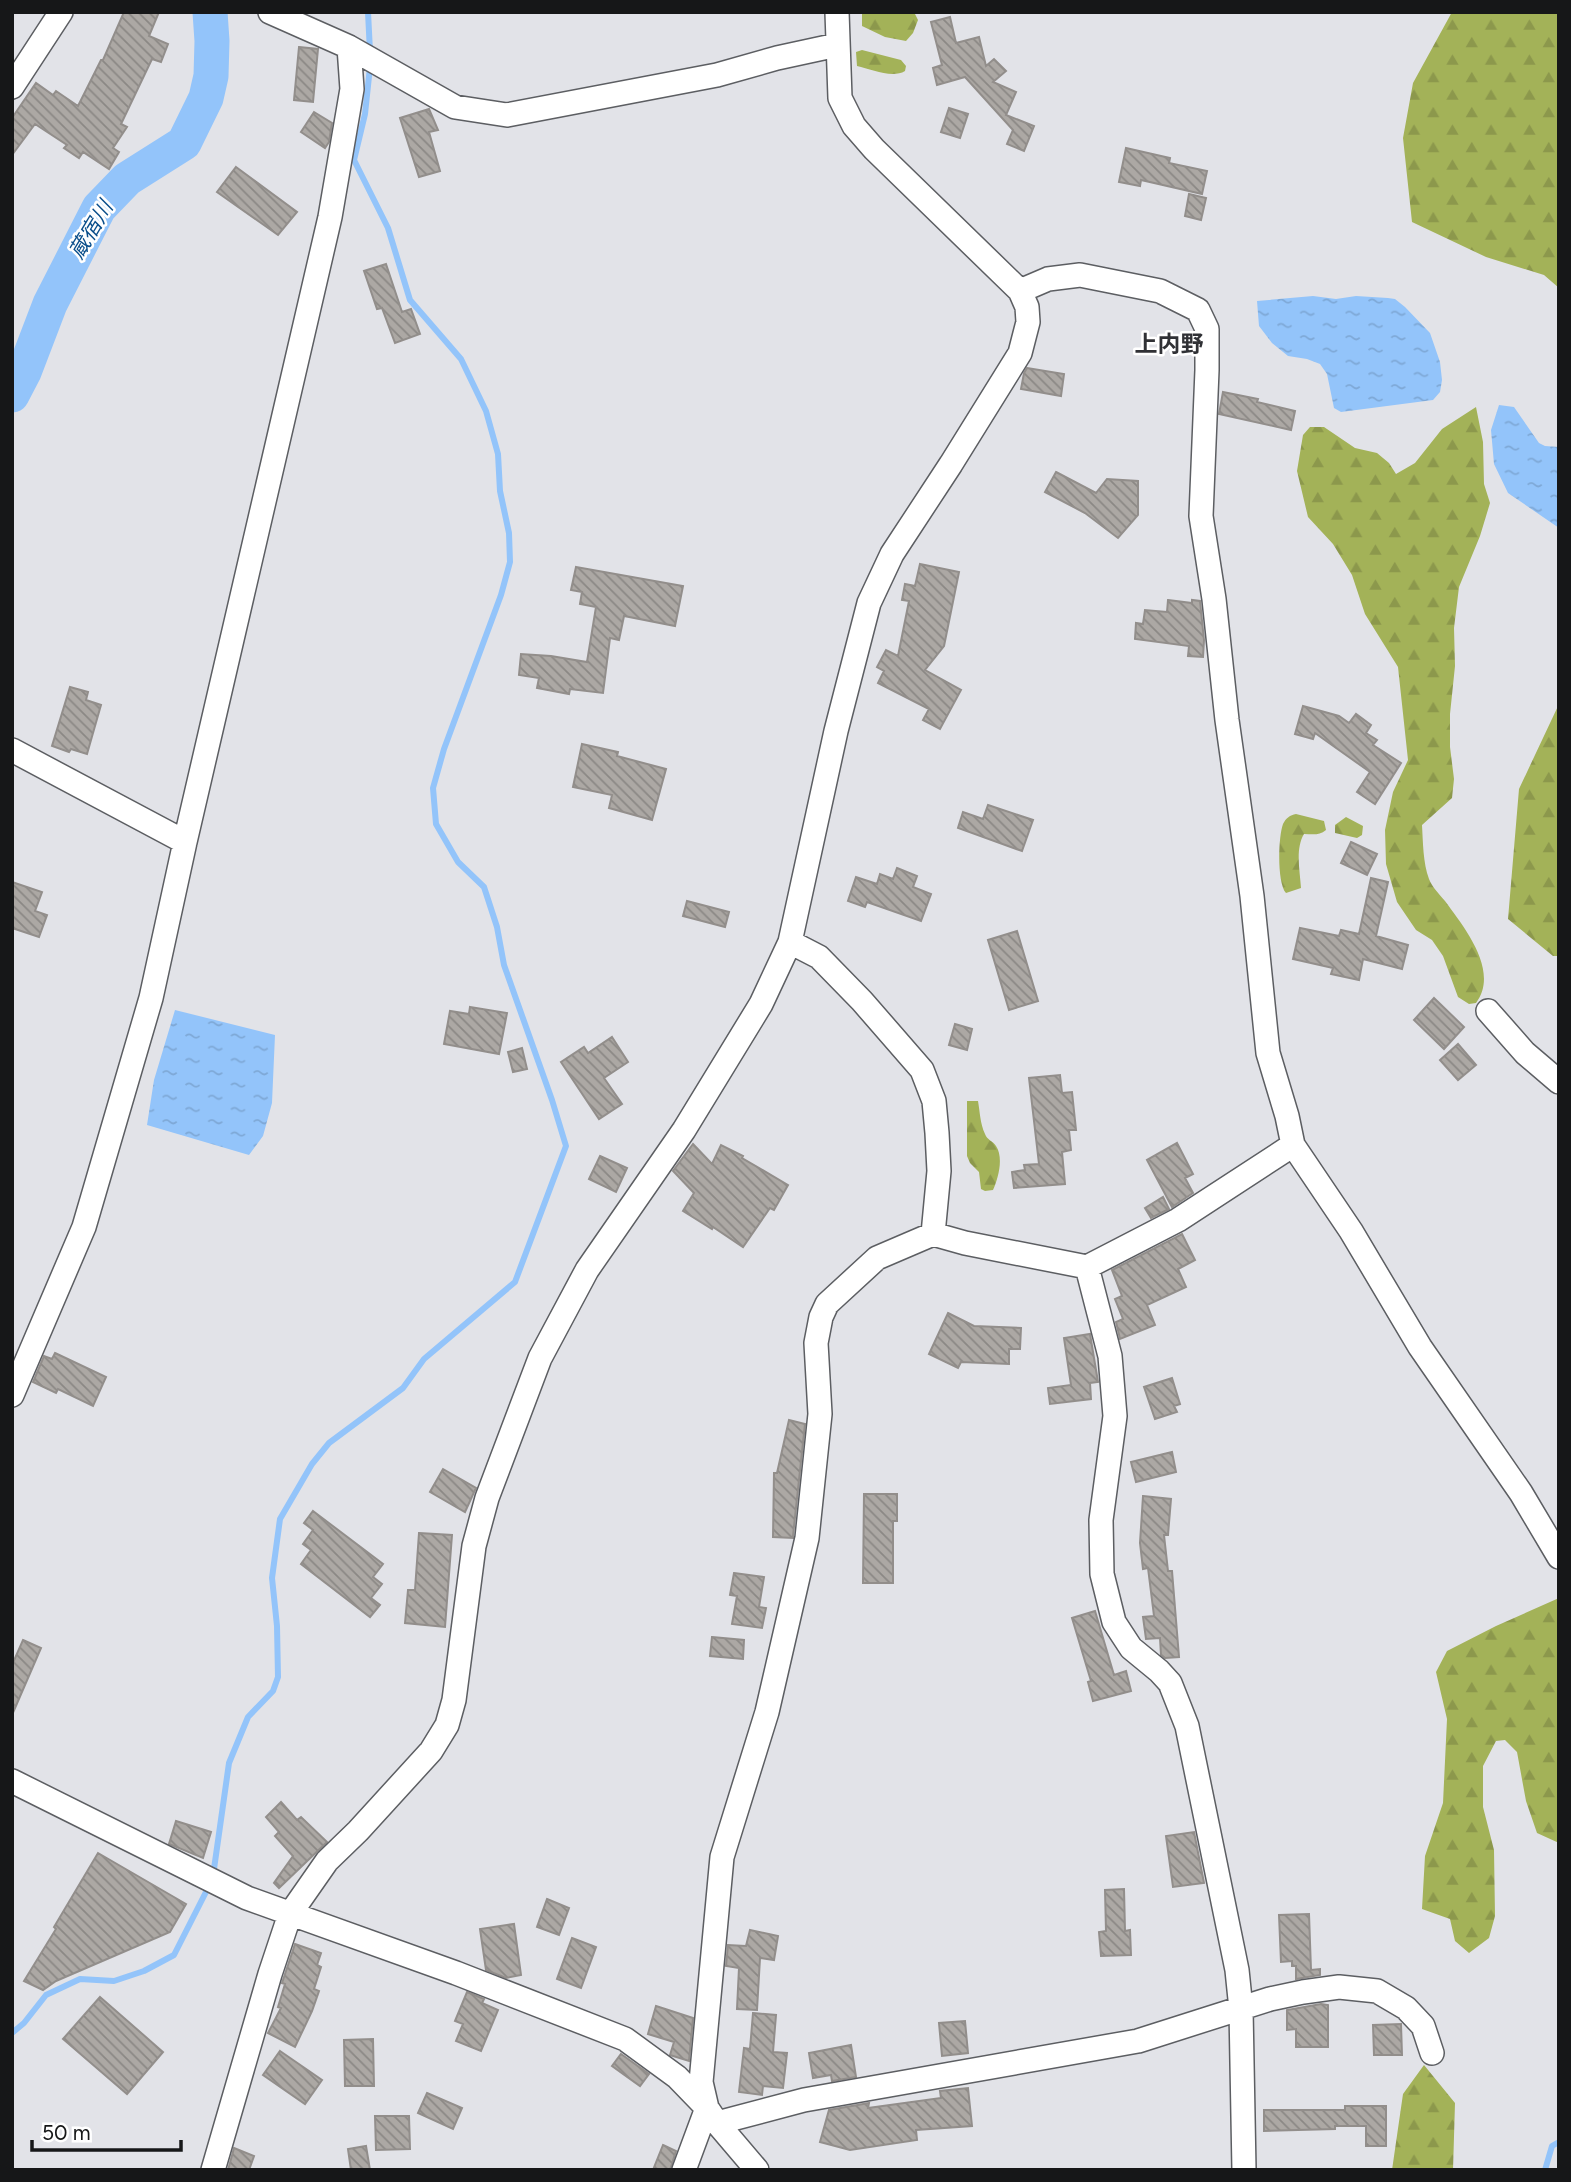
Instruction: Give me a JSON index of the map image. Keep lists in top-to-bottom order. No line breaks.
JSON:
{"districts":["上内野"],"water":["蔵宿川"],"scale_bar":"50 m"}
